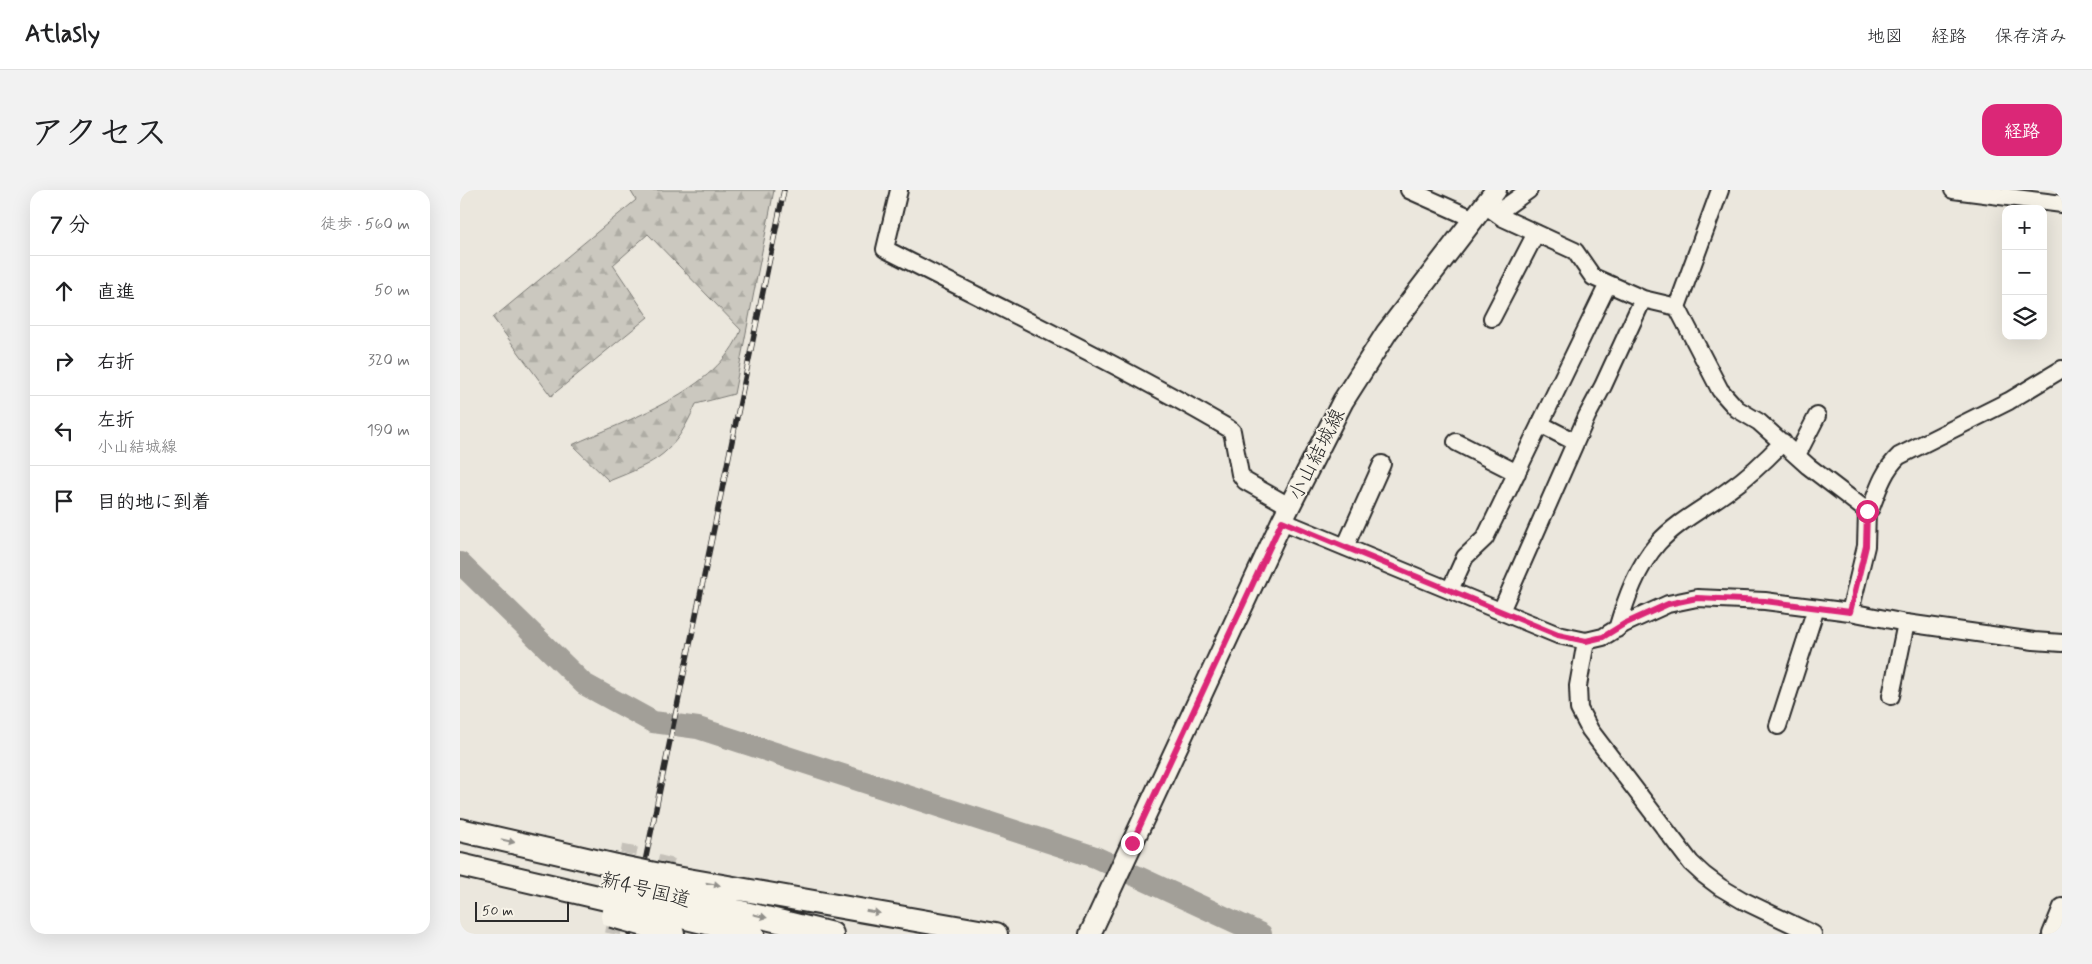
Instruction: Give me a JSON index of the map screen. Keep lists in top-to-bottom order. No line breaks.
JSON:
{"streets":{"highway":["新4号国道"],"main road":["小山結城線"]},"scale_bar":"50 m","page":{"header":"Atlasly","nav":["地図","経路","保存済み"],"title":"アクセス","buttons":"経路","heading":["7 分","徒歩 · 560 m"],"map_buttons":["+","−"],"list":[["直進","50 m"],["右折","320 m"],["左折","小山結城線","190 m"],"目的地に到着"],"scale":"50 m"}}
